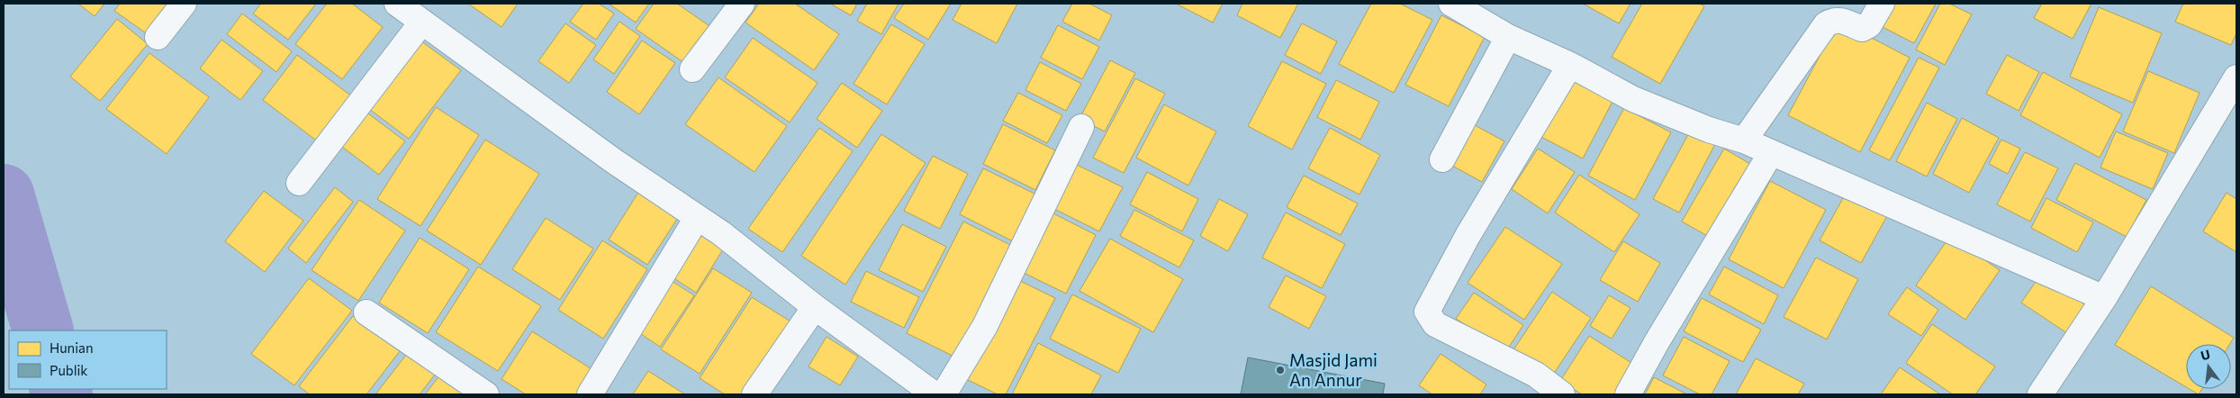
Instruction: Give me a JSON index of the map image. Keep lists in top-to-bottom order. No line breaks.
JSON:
{"places":["Masjid Jami An Annur"],"legend":["Hunian","Publik"],"north":"top"}
